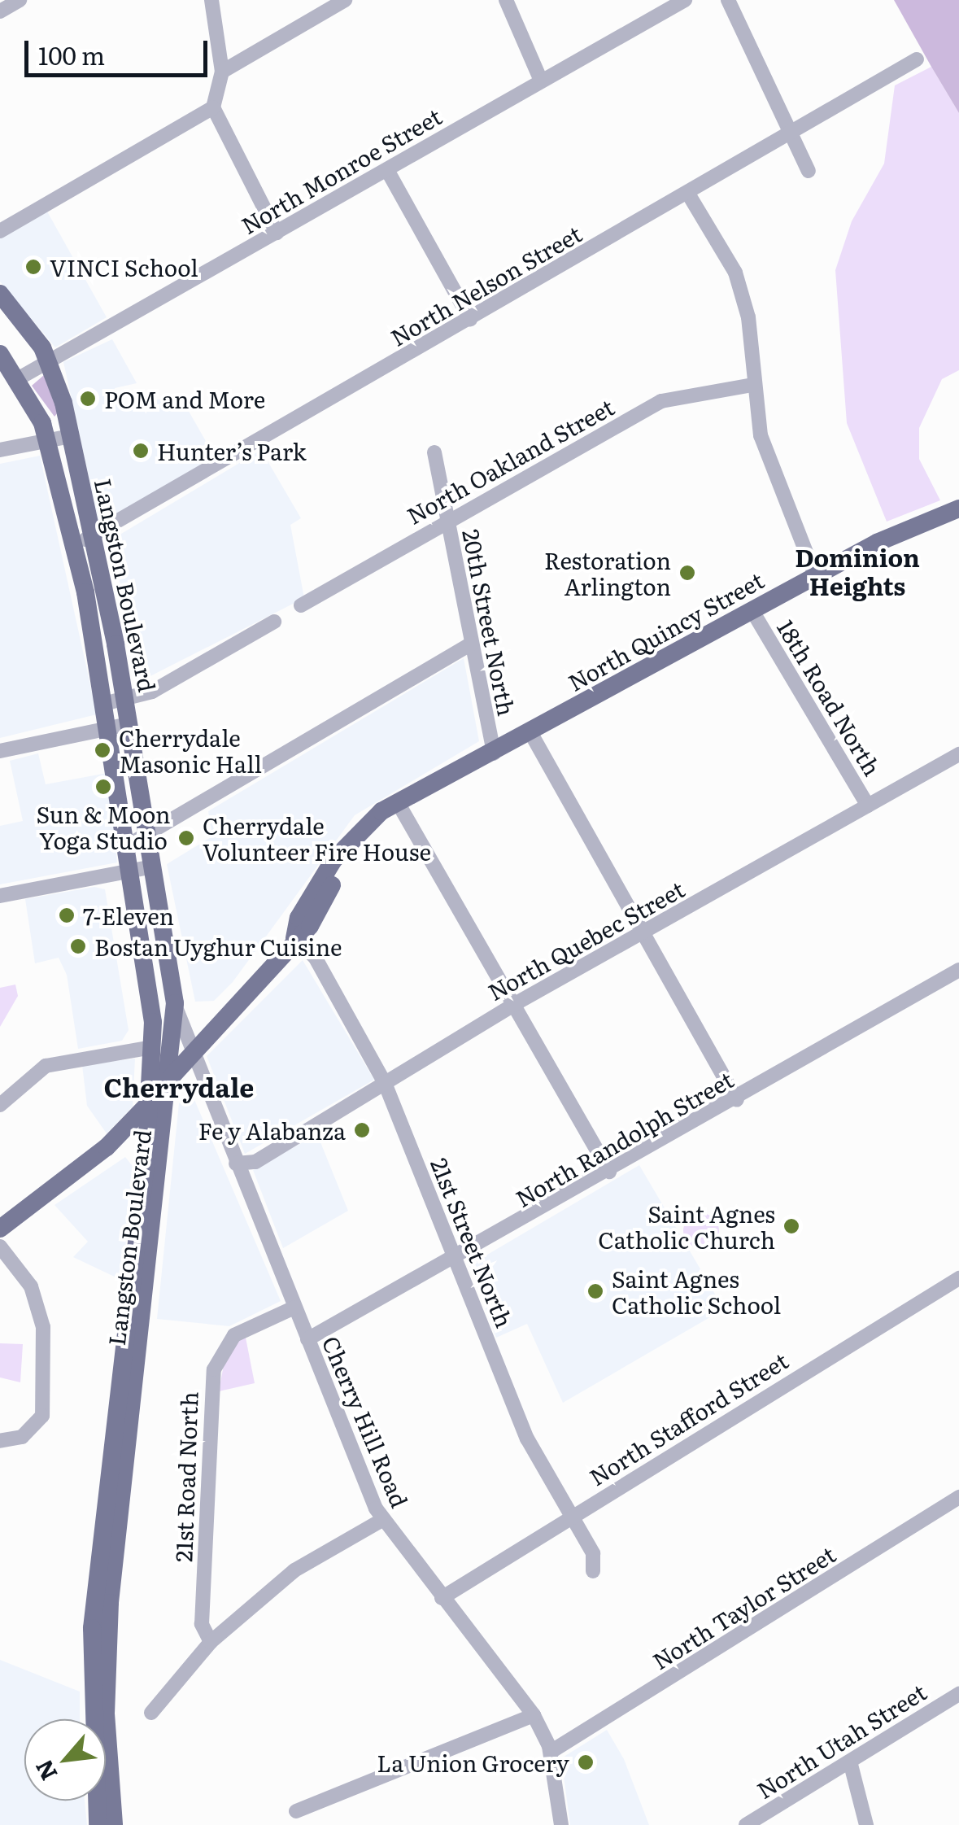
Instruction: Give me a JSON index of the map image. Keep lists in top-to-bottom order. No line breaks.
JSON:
{"streets":{"main road":["Langston Boulevard","North Quincy Street"],"street":["North Monroe Street","North Nelson Street","North Oakland Street","20th Street North","18th Road North","North Quebec Street","North Randolph Street","21st Street North","North Stafford Street","Cherry Hill Road","21st Road North","North Taylor Street","North Utah Street"]},"crossings":[["North Monroe Street","Langston Boulevard"],["North Nelson Street","Langston Boulevard"],["North Oakland Street","20th Street North"],["Langston Boulevard","North Quincy Street"],["Langston Boulevard","Cherry Hill Road"],["20th Street North","North Quincy Street"],["20th Street North","North Quebec Street"],["20th Street North","North Randolph Street"],["North Quincy Street","18th Road North"],["North Quincy Street","21st Street North"],["North Quincy Street","Cherry Hill Road"],["18th Road North","North Quebec Street"],["North Quebec Street","21st Street North"],["North Quebec Street","Cherry Hill Road"],["North Randolph Street","21st Street North"],["North Randolph Street","Cherry Hill Road"],["21st Street North","North Stafford Street"],["North Stafford Street","Cherry Hill Road"],["Cherry Hill Road","21st Road North"],["Cherry Hill Road","North Taylor Street"]],"districts":["Dominion Heights","Cherrydale"],"places":["VINCI School","POM and More","Hunter’s Park","Restoration Arlington","Cherrydale Masonic Hall","Sun & Moon Yoga Studio","Cherrydale Volunteer Fire House","7-Eleven","Bostan Uyghur Cuisine","Fe y Alabanza","Saint Agnes Catholic Church","Saint Agnes Catholic School","La Union Grocery"],"scale_bar":"100 m","north":"bottom left"}
